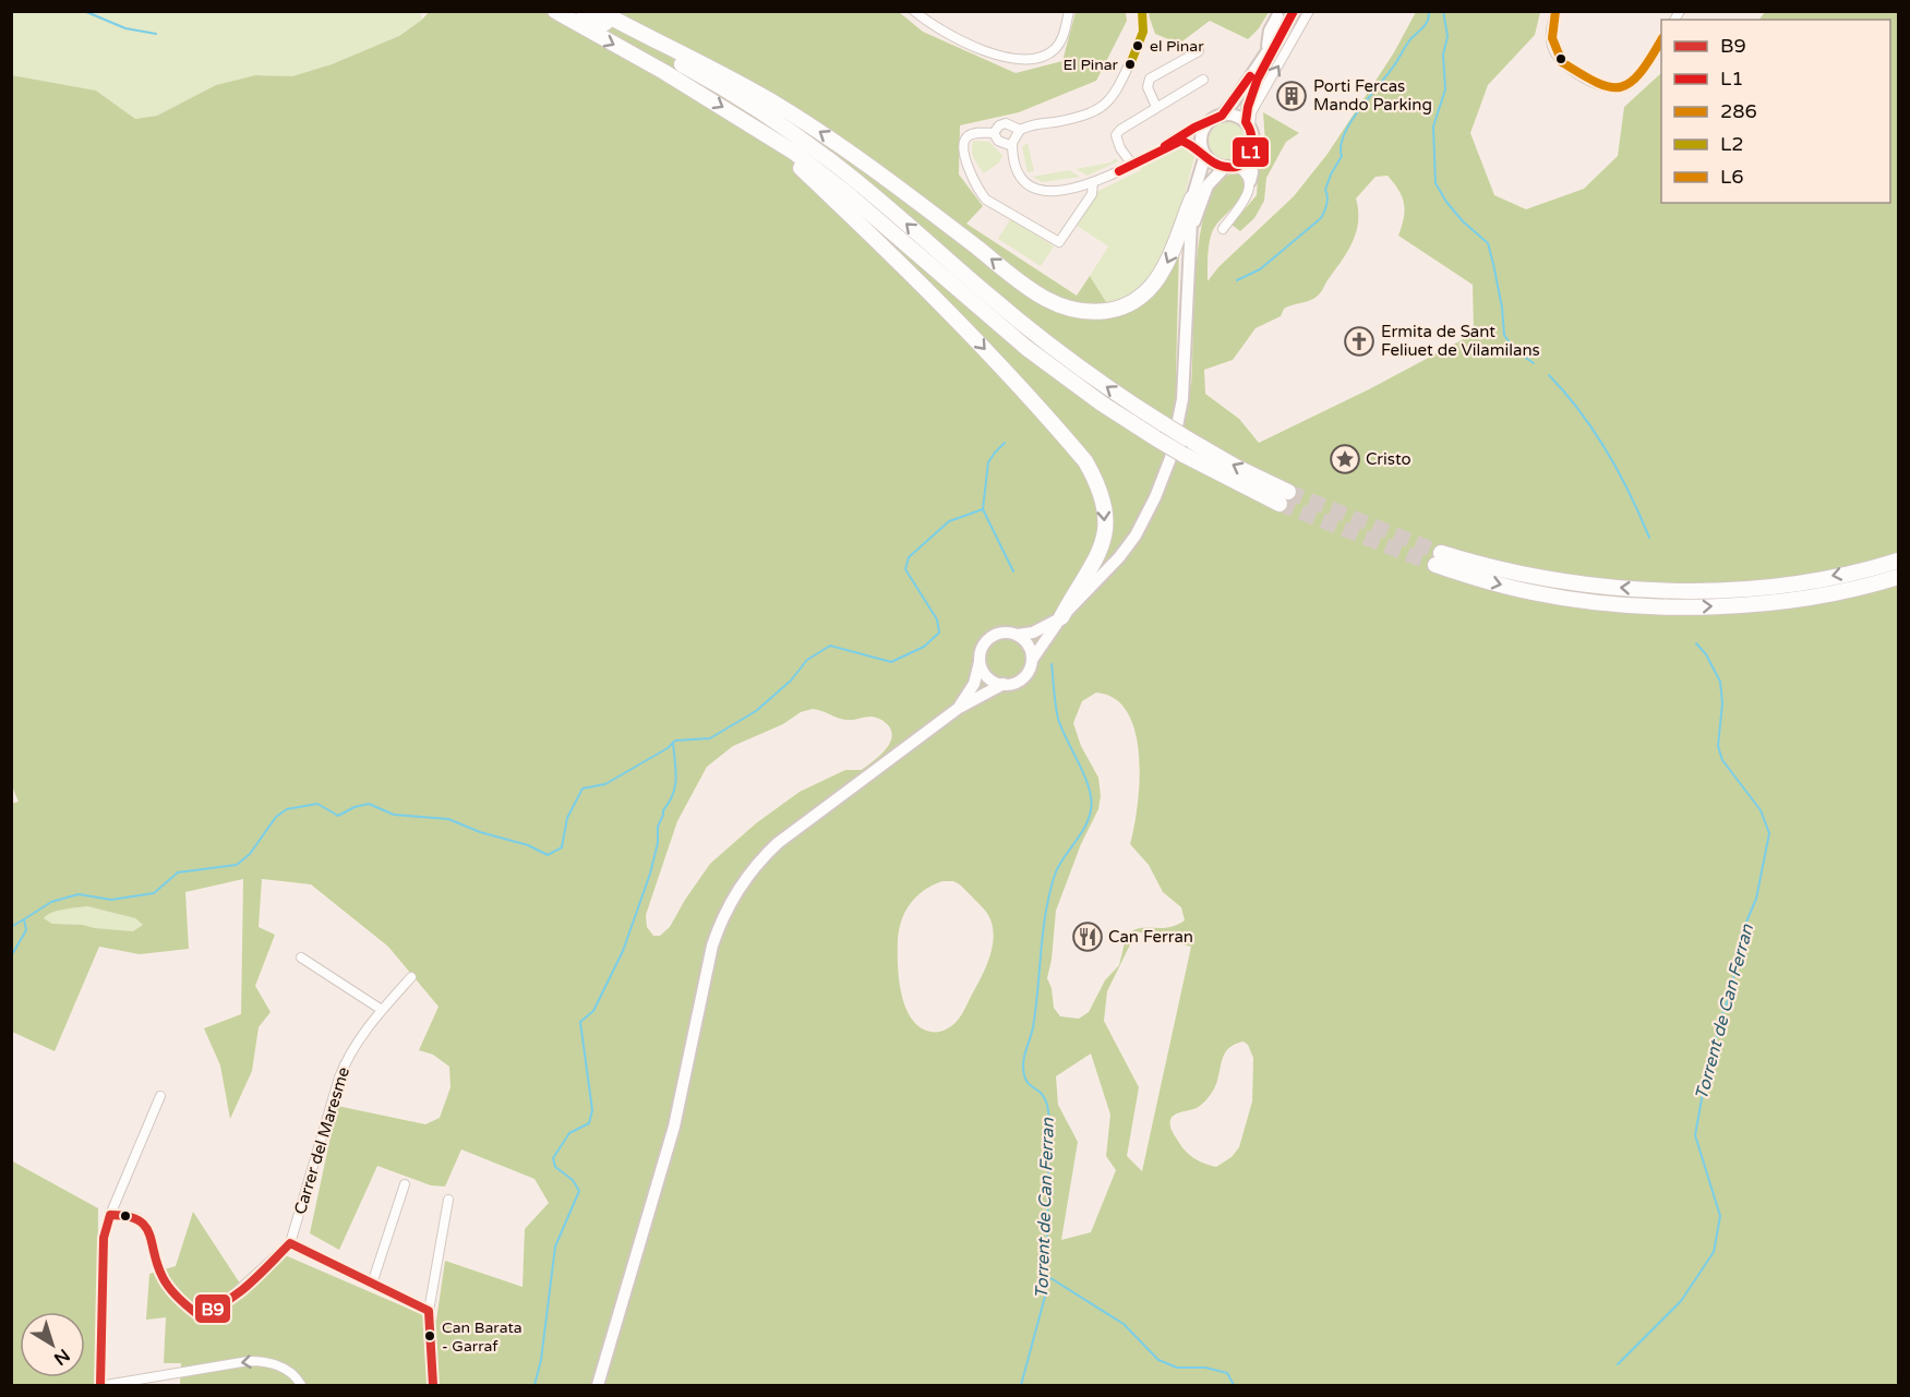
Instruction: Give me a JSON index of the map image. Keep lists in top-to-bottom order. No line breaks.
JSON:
{"streets":{"street":["Carrer del Maresme"]},"water":["Torrent de Can Ferran"],"places":{"other":["el Pinar","El Pinar","Can Barata - Garraf"],"building":["Porti Fercas Mando Parking"],"church":["Ermita de Sant Feliuet de Vilamilans"],"place":["Cristo"],"restaurant":["Can Ferran"]},"lines":["transit line L1","transit line L2","transit line L6","transit line 286","transit line B9"],"legend":["B9","L1","286","L2","L6"],"north":"bottom right"}
